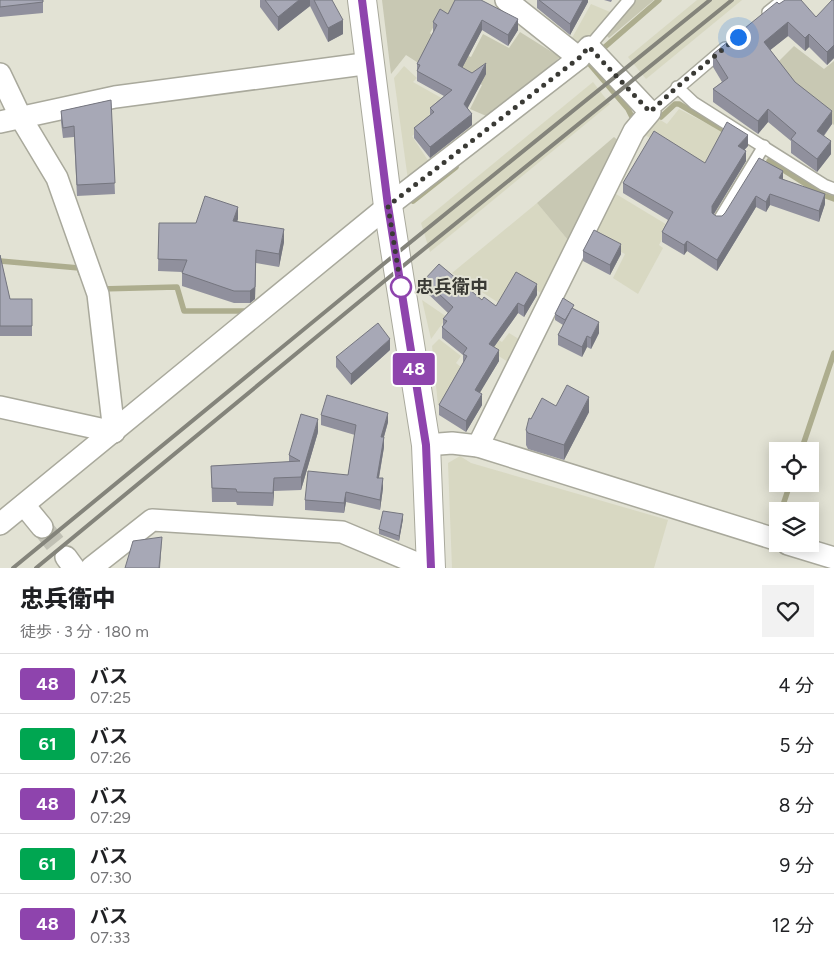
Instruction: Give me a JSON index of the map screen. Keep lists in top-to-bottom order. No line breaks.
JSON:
{"places":["忠兵衛中"],"lines":["bus line 48"],"page":{"on_map":"48","heading":["忠兵衛中","徒歩 · 3 分 · 180 m"],"list":[{"mark":"48","name":"バス","note":"07:25","value":"4 分"},{"mark":"61","name":"バス","note":"07:26","value":"5 分"},{"mark":"48","name":"バス","note":"07:29","value":"8 分"},{"mark":"61","name":"バス","note":"07:30","value":"9 分"},{"mark":"48","name":"バス","note":"07:33","value":"12 分"}]}}
